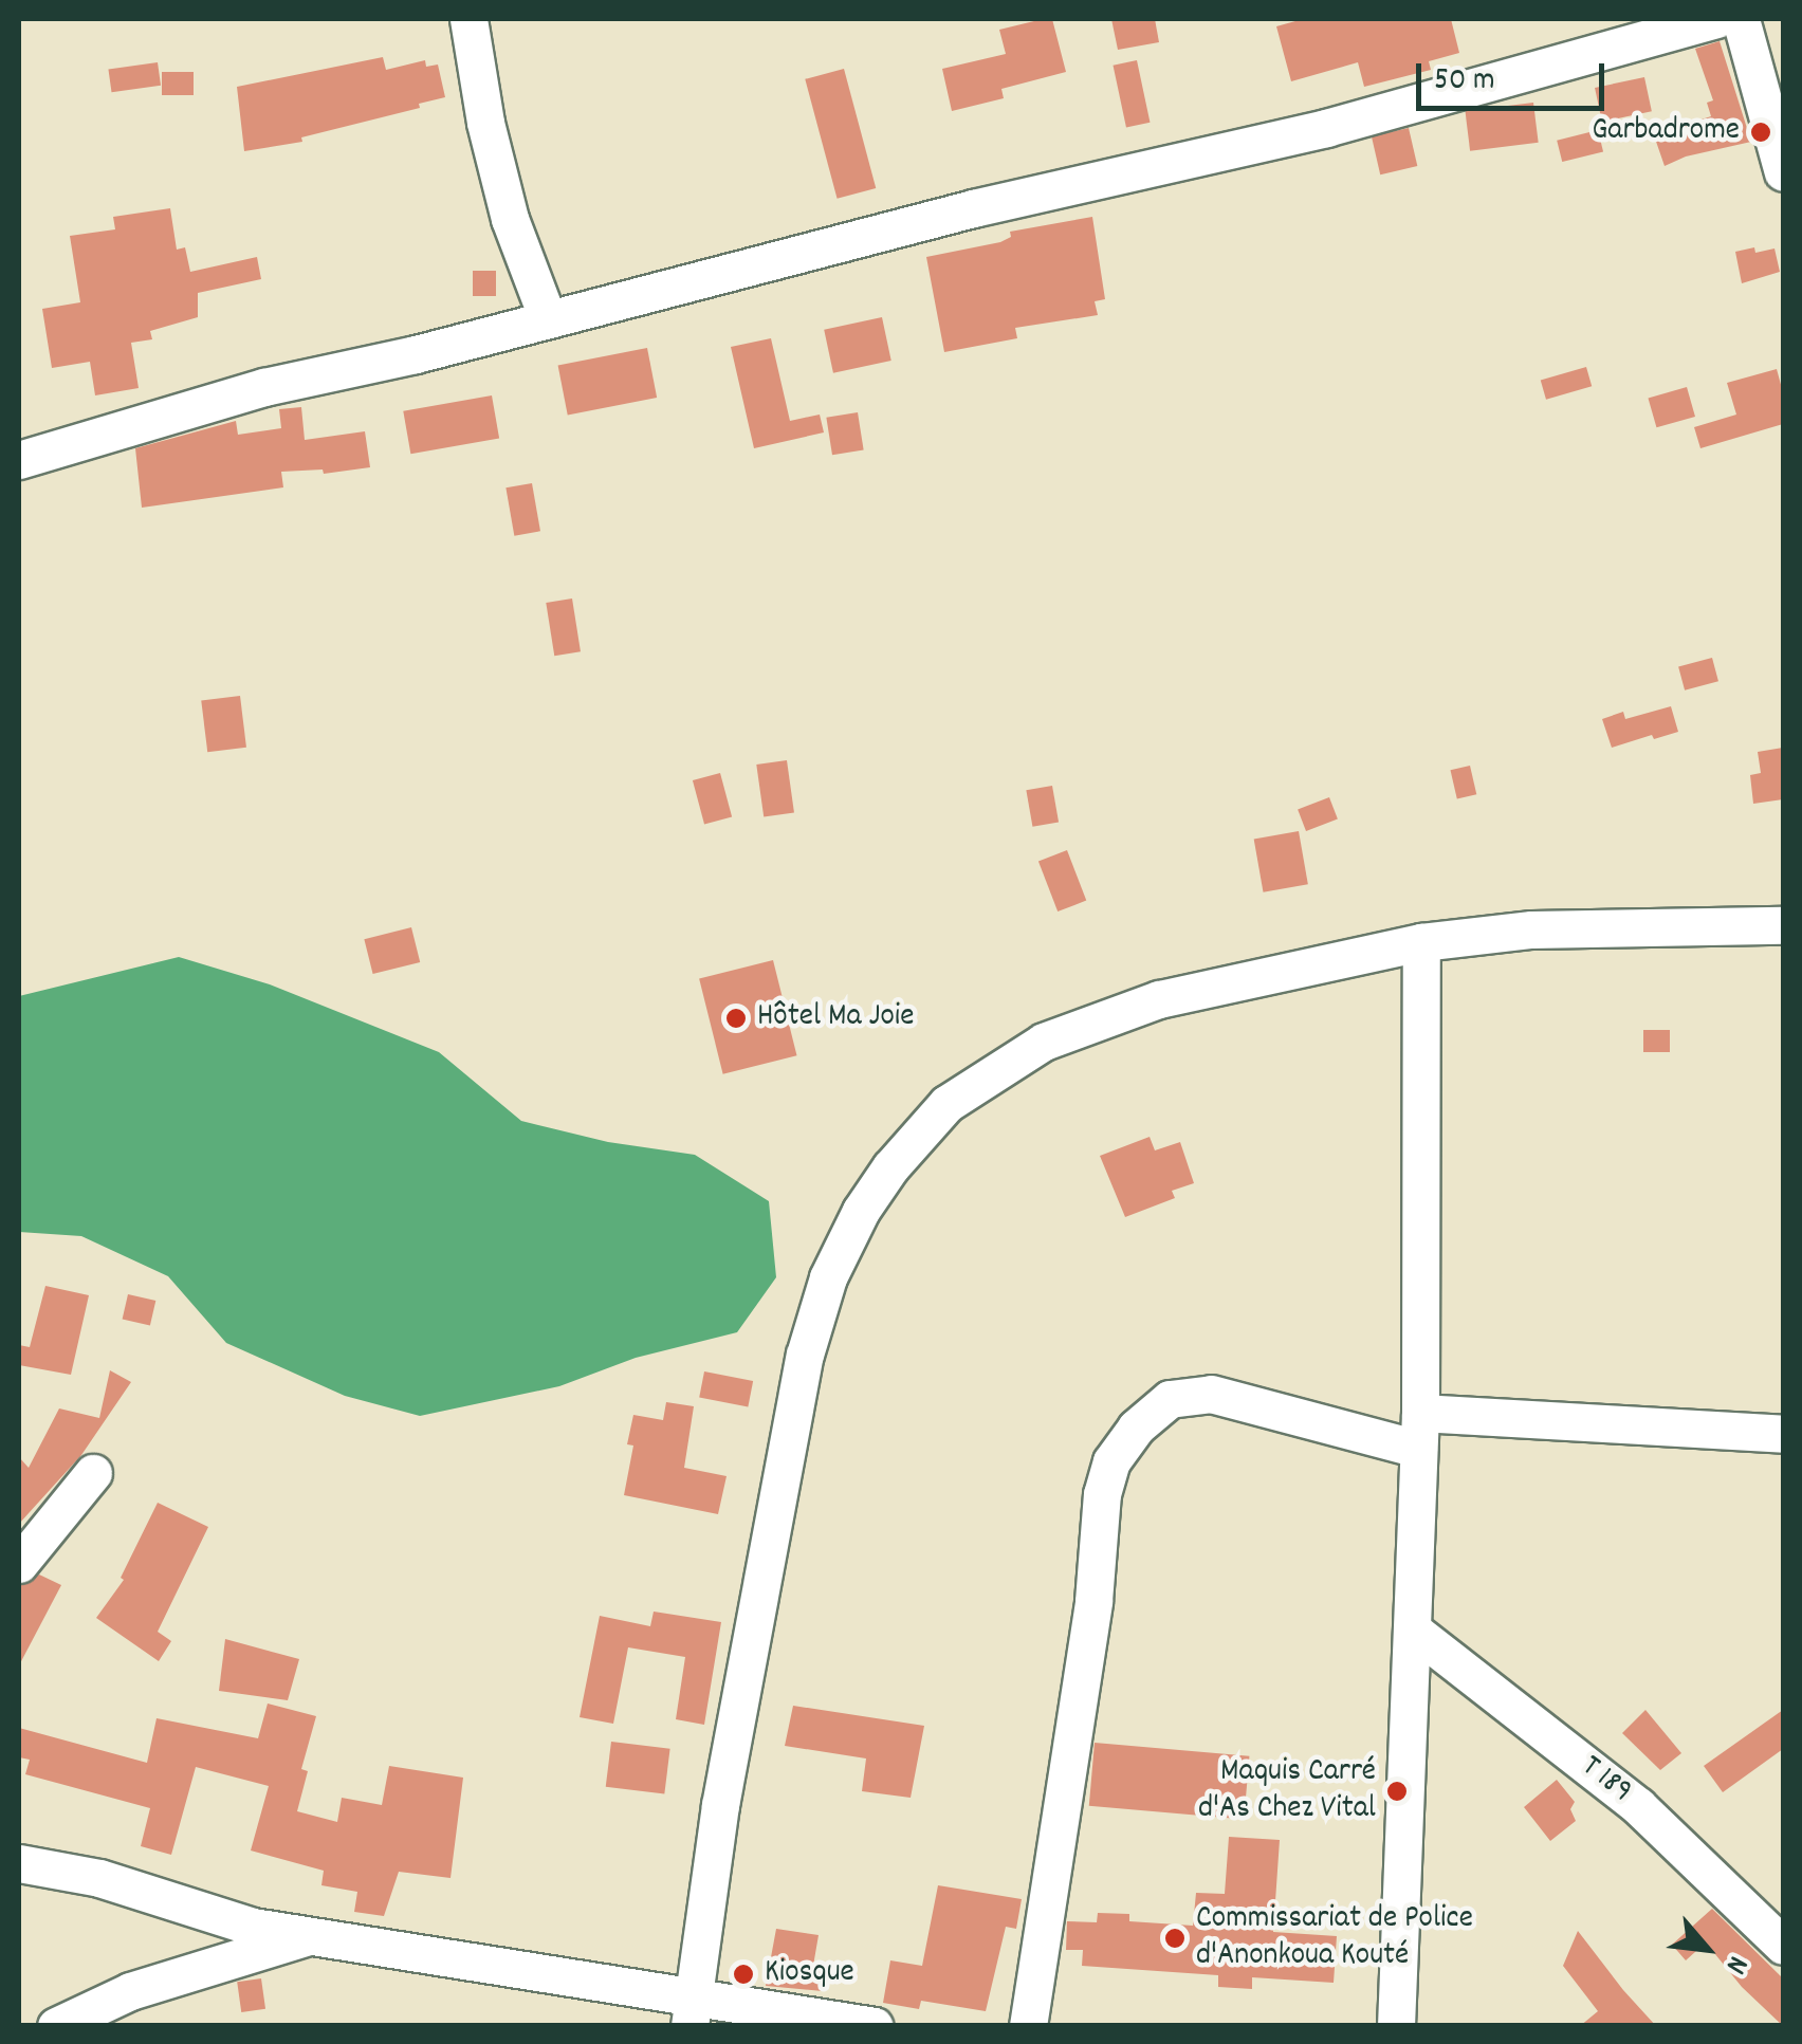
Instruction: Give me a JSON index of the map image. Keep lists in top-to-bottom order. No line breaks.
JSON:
{"streets":{"street":["T 189"]},"places":["Garbadrome","Hôtel Ma Joie","Maquis Carré d'As Chez Vital","Commissariat de Police d'Anonkoua Kouté","Kiosque"],"scale_bar":"50 m","north":"bottom right"}
